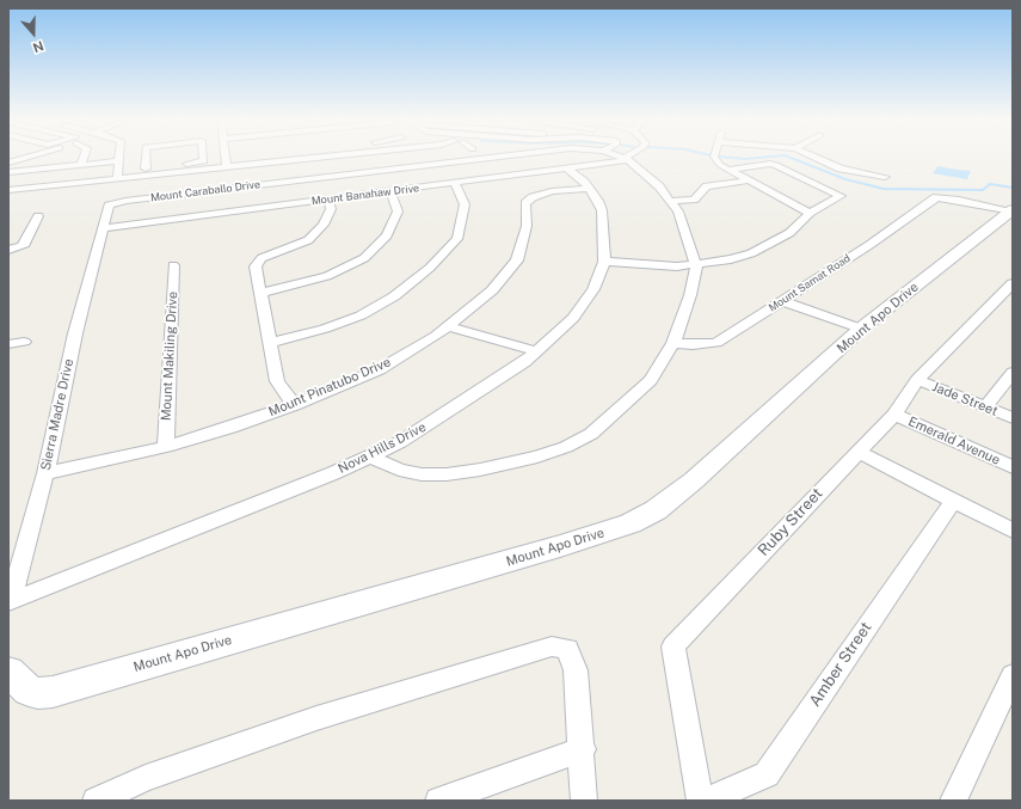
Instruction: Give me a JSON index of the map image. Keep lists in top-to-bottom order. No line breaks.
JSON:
{"streets":{"street":["Mount Caraballo Drive","Mount Banahaw Drive","Mount Samat Road","Mount Apo Drive","Mount Makiling Drive","Mount Pinatubo Drive","Jade Street","Sierra Madre Drive","Emerald Avenue","Nova Hills Drive","Ruby Street","Amber Street"]},"crossings":[["Mount Caraballo Drive","Sierra Madre Drive"],["Mount Banahaw Drive","Sierra Madre Drive"],["Mount Banahaw Drive","Nova Hills Drive"],["Mount Samat Road","Mount Apo Drive"],["Mount Makiling Drive","Mount Pinatubo Drive"],["Mount Pinatubo Drive","Sierra Madre Drive"],["Mount Pinatubo Drive","Nova Hills Drive"],["Jade Street","Ruby Street"],["Sierra Madre Drive","Nova Hills Drive"],["Emerald Avenue","Ruby Street"]],"north":"bottom"}
